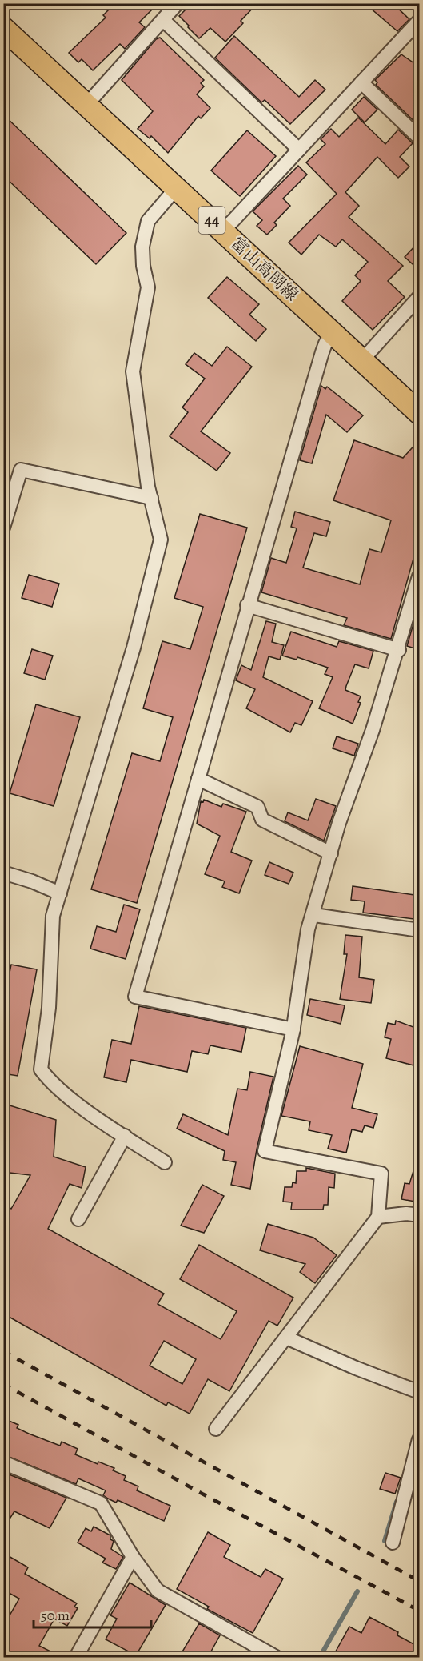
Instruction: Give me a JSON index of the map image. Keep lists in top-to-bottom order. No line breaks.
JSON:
{"streets":{"main road":["44","富山高岡線"]},"scale_bar":"50 m"}
